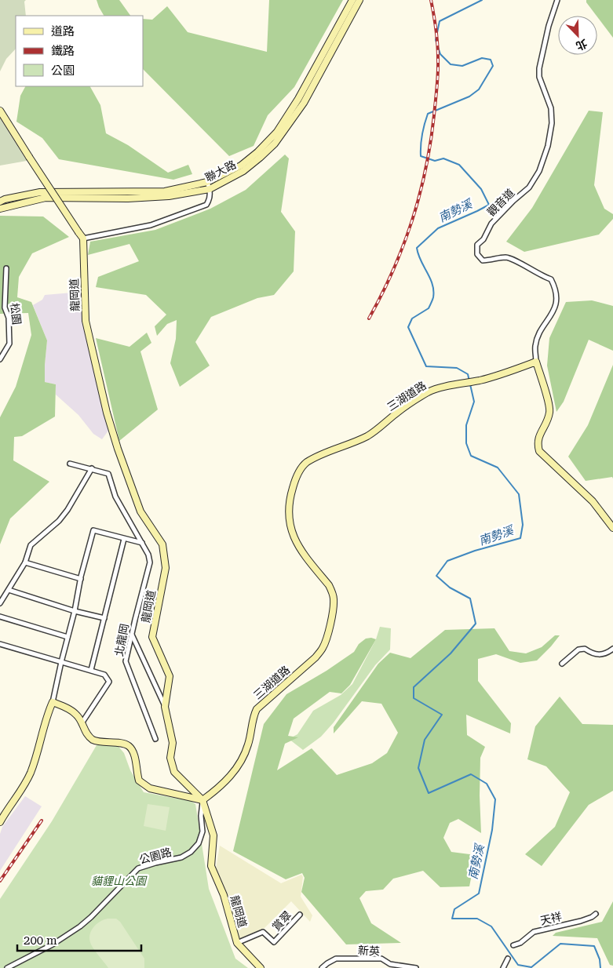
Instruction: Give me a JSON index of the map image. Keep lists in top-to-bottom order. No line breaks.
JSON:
{"streets":{"street":["聯大路","觀音道","龍岡道","松園","三湖道路","北龍岡","公園路","天祥","賞翠","新英"]},"crossings":[["觀音道","三湖道路"],["龍岡道","三湖道路"],["龍岡道","公園路"],["龍岡道","賞翠"],["三湖道路","公園路"]],"water":["南勢溪"],"parks":["貓貍山公園"],"legend":["道路","鐵路","公園"],"scale_bar":"200 m","north":"bottom right"}
